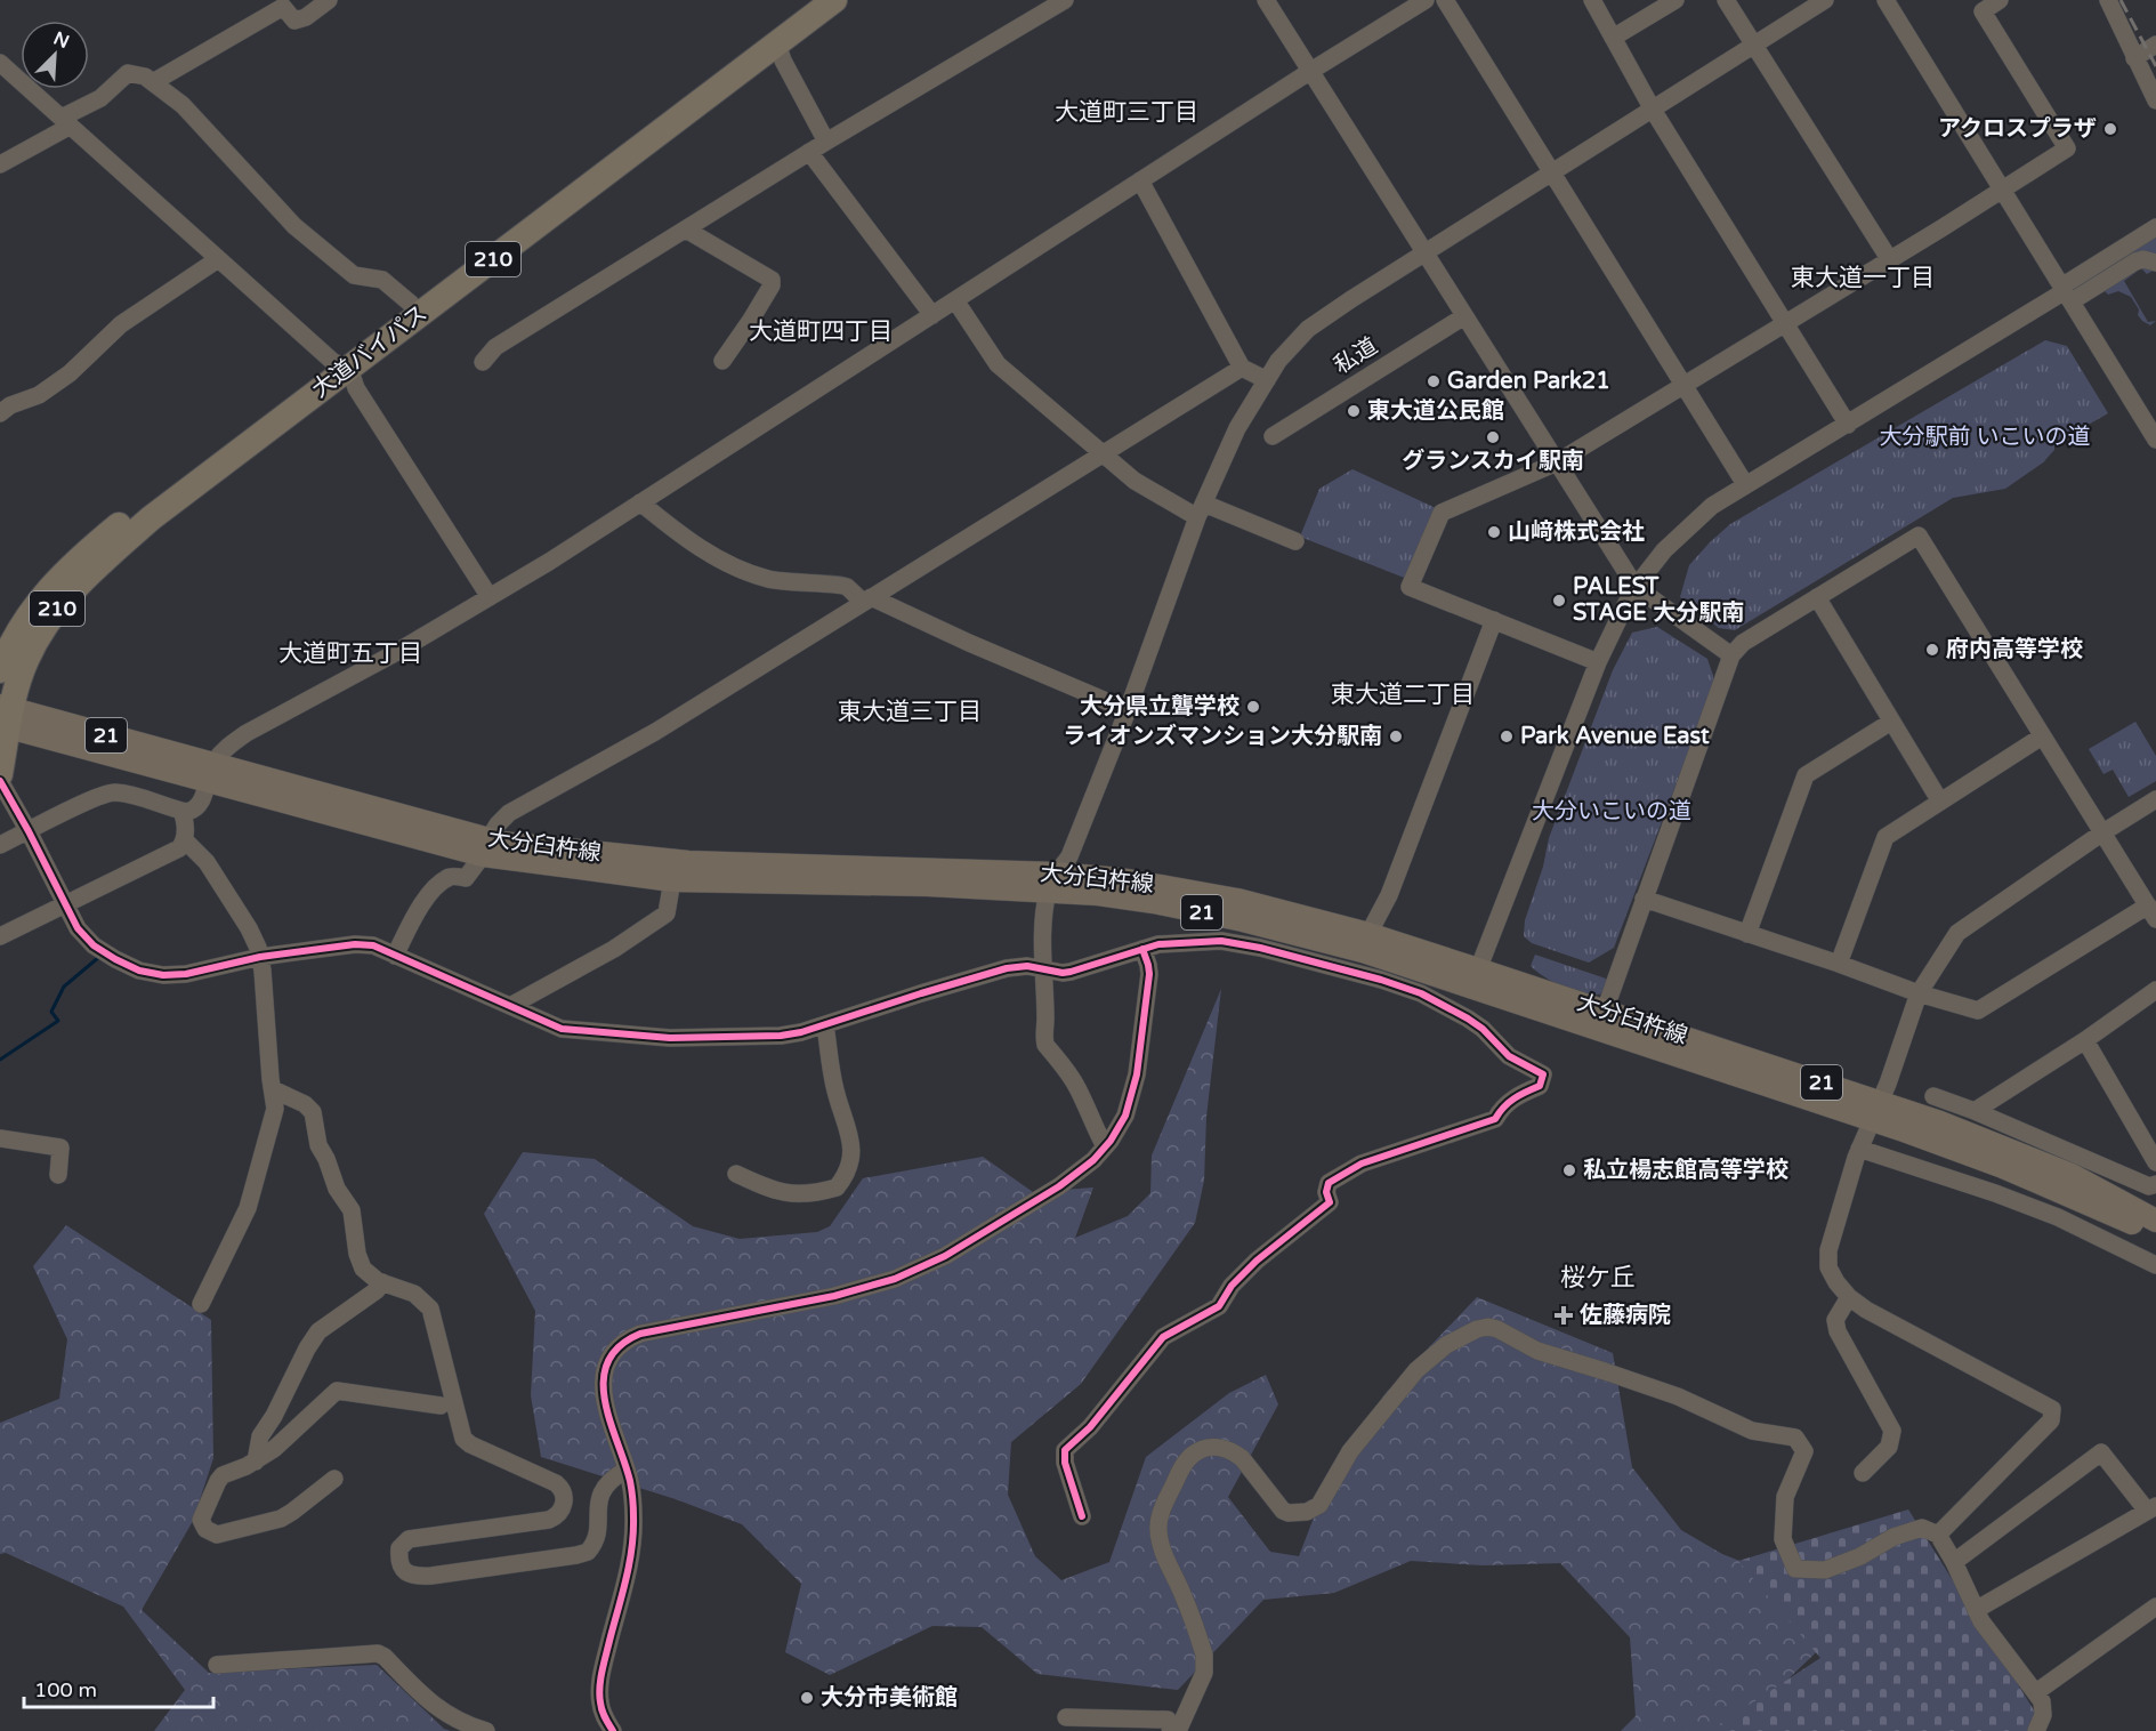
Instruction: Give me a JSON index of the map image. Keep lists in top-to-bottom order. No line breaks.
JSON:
{"streets":{"highway":["210","大道バイパス"],"main road":["21","大分臼杵線"],"street":["私道"]},"crossings":[["大道バイパス","大分臼杵線"]],"districts":["大道町三丁目","東大道一丁目","大道町四丁目","大道町五丁目","東大道二丁目","東大道三丁目","桜ケ丘"],"parks":["大分駅前 いこいの道","大分いこいの道"],"places":{"other":["アクロスプラザ","Garden Park21","東大道公民館","グランスカイ駅南","山﨑株式会社","PALEST STAGE 大分駅南","府内高等学校","大分県立聾学校","ライオンズマンション大分駅南","Park Avenue East","私立楊志館高等学校","大分市美術館"],"health":["佐藤病院"]},"scale_bar":"100 m","north":"top right"}
